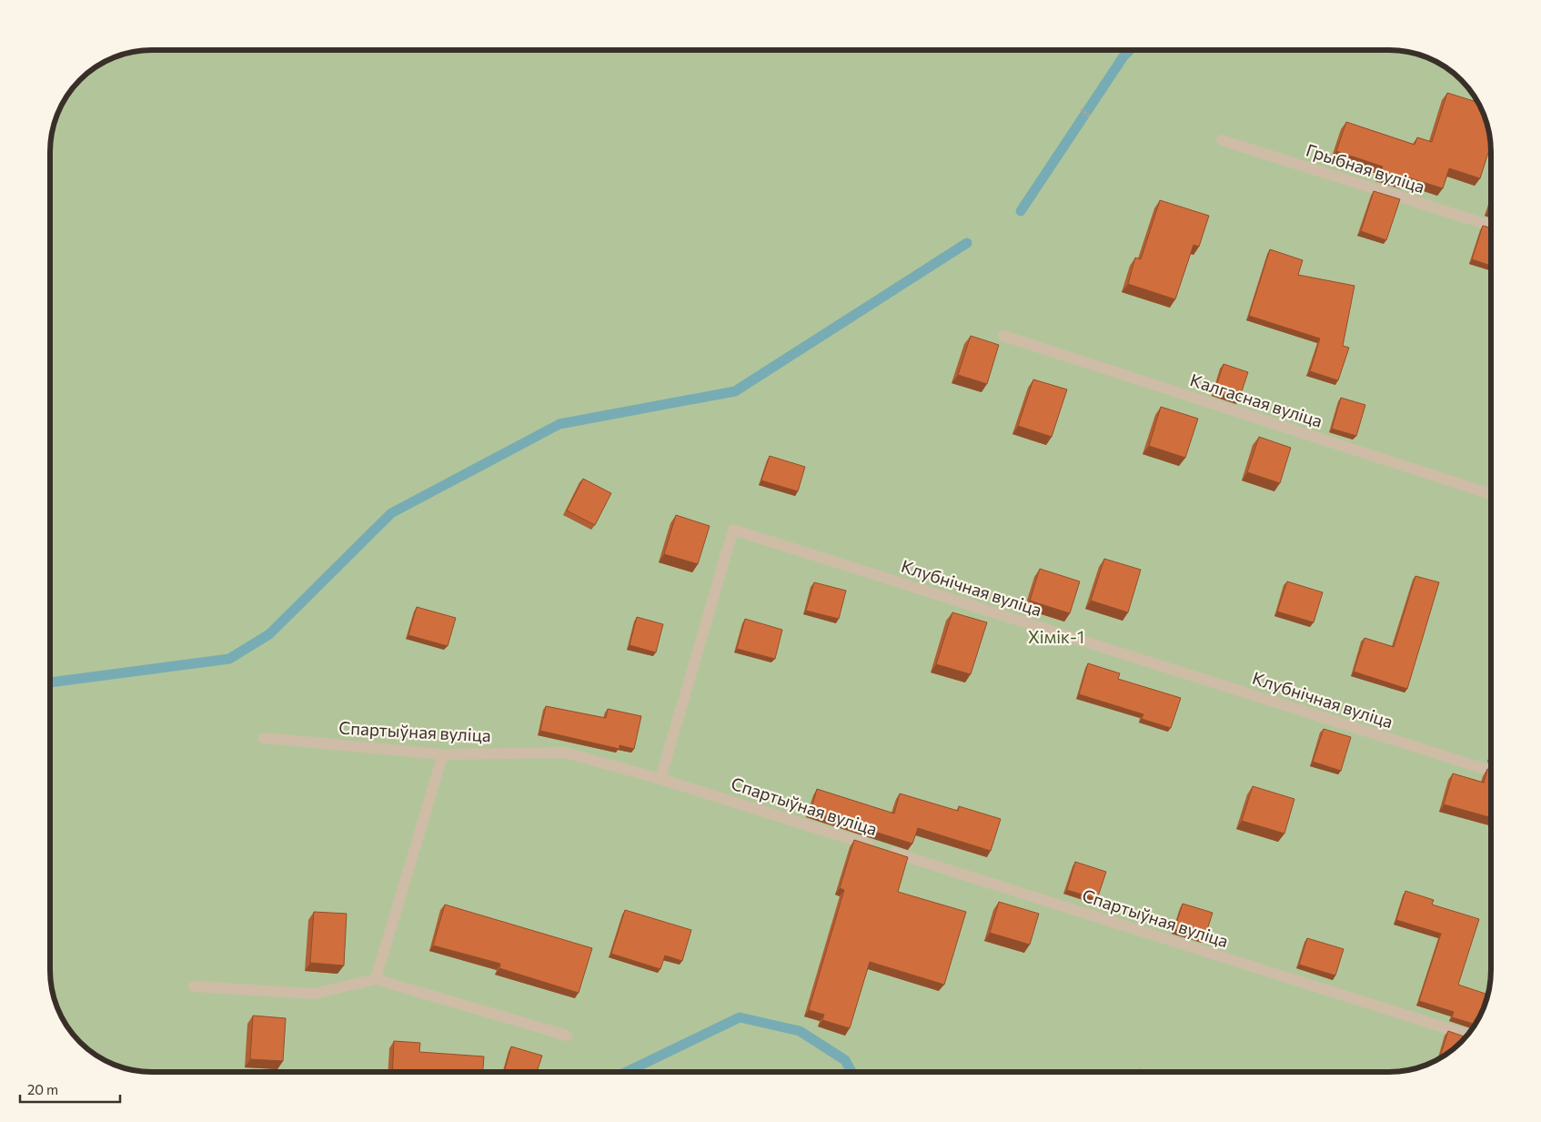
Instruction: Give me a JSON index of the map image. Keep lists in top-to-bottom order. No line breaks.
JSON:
{"streets":{"street":["Грыбная вуліца","Калгасная вуліца","Клубнічная вуліца","Спартыўная вуліца"]},"crossings":[["Клубнічная вуліца","Спартыўная вуліца"]],"parks":["Хімік-1"],"scale_bar":"20 m"}
